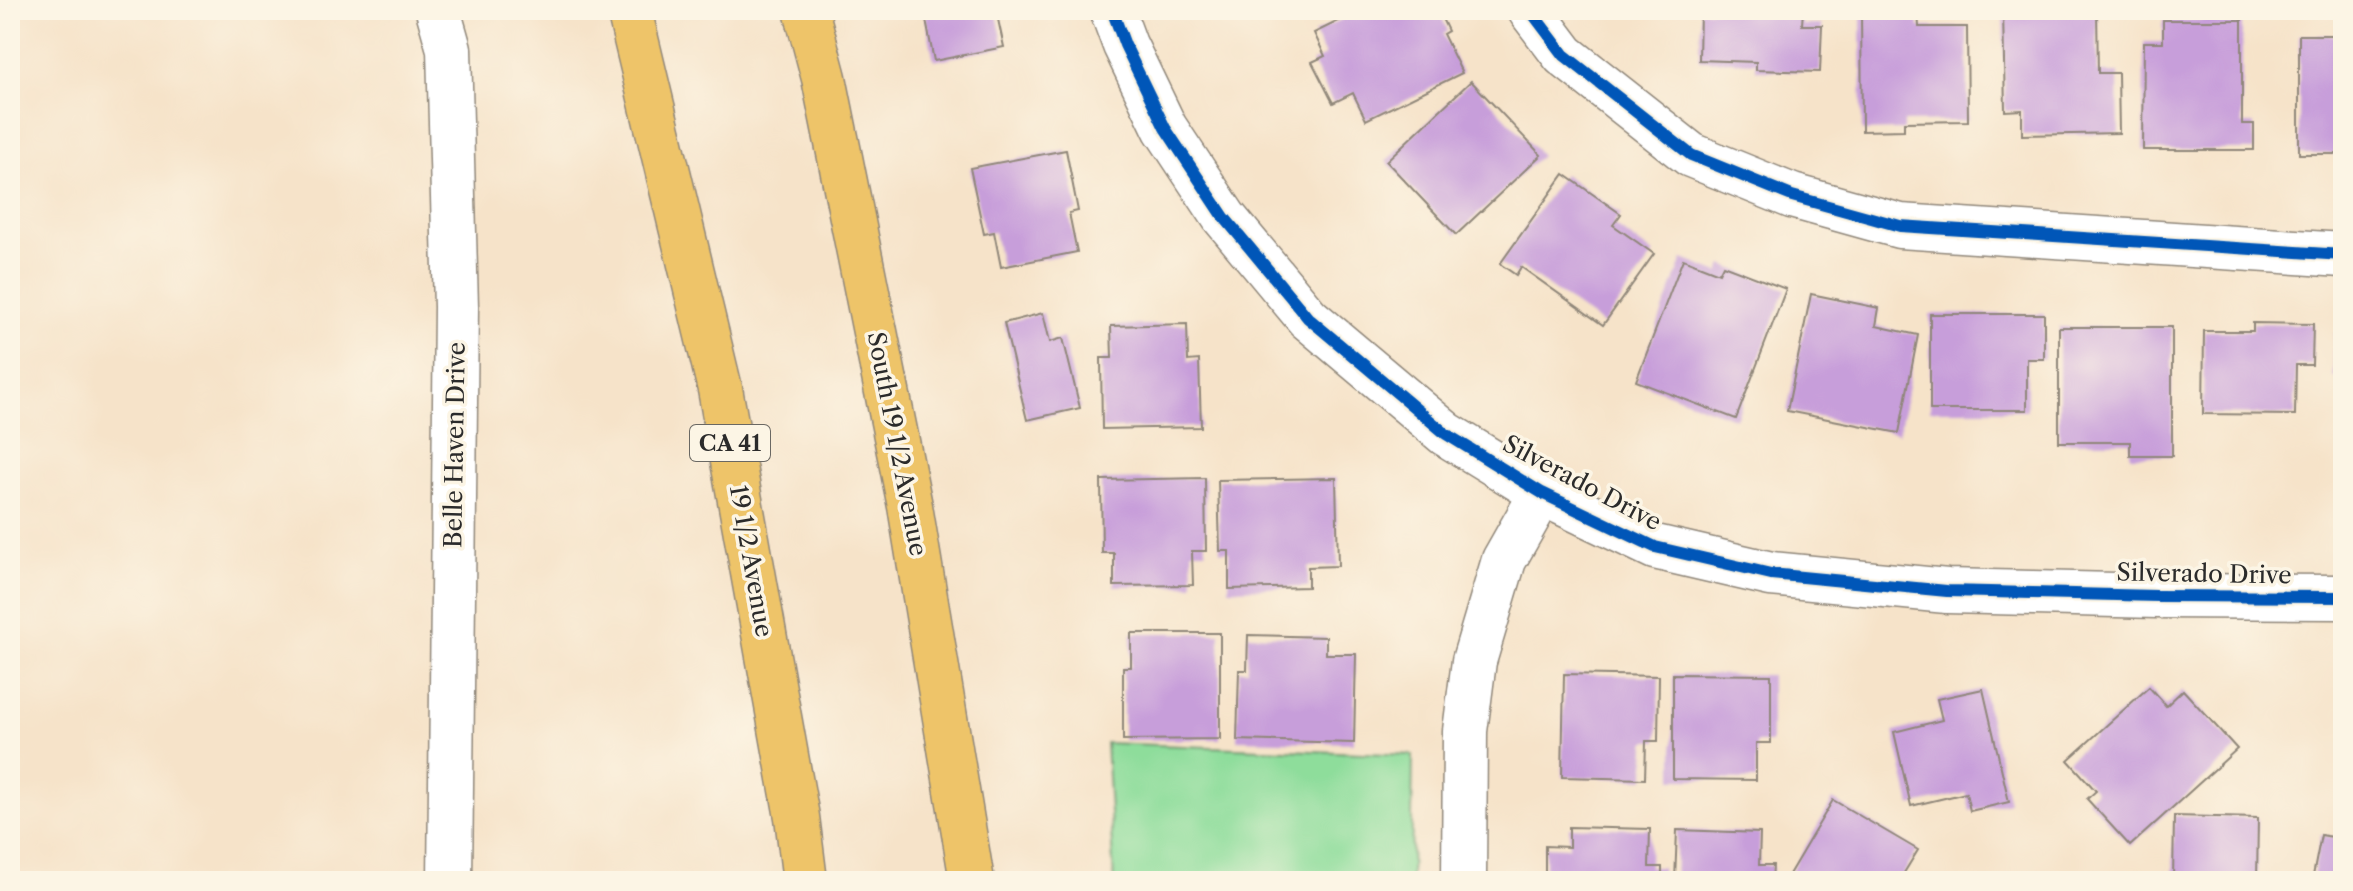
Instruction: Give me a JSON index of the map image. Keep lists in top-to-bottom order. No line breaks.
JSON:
{"streets":{"highway":["CA 41","South 19 1/2 Avenue","19 1/2 Avenue"],"street":["Belle Haven Drive","Silverado Drive"]}}
